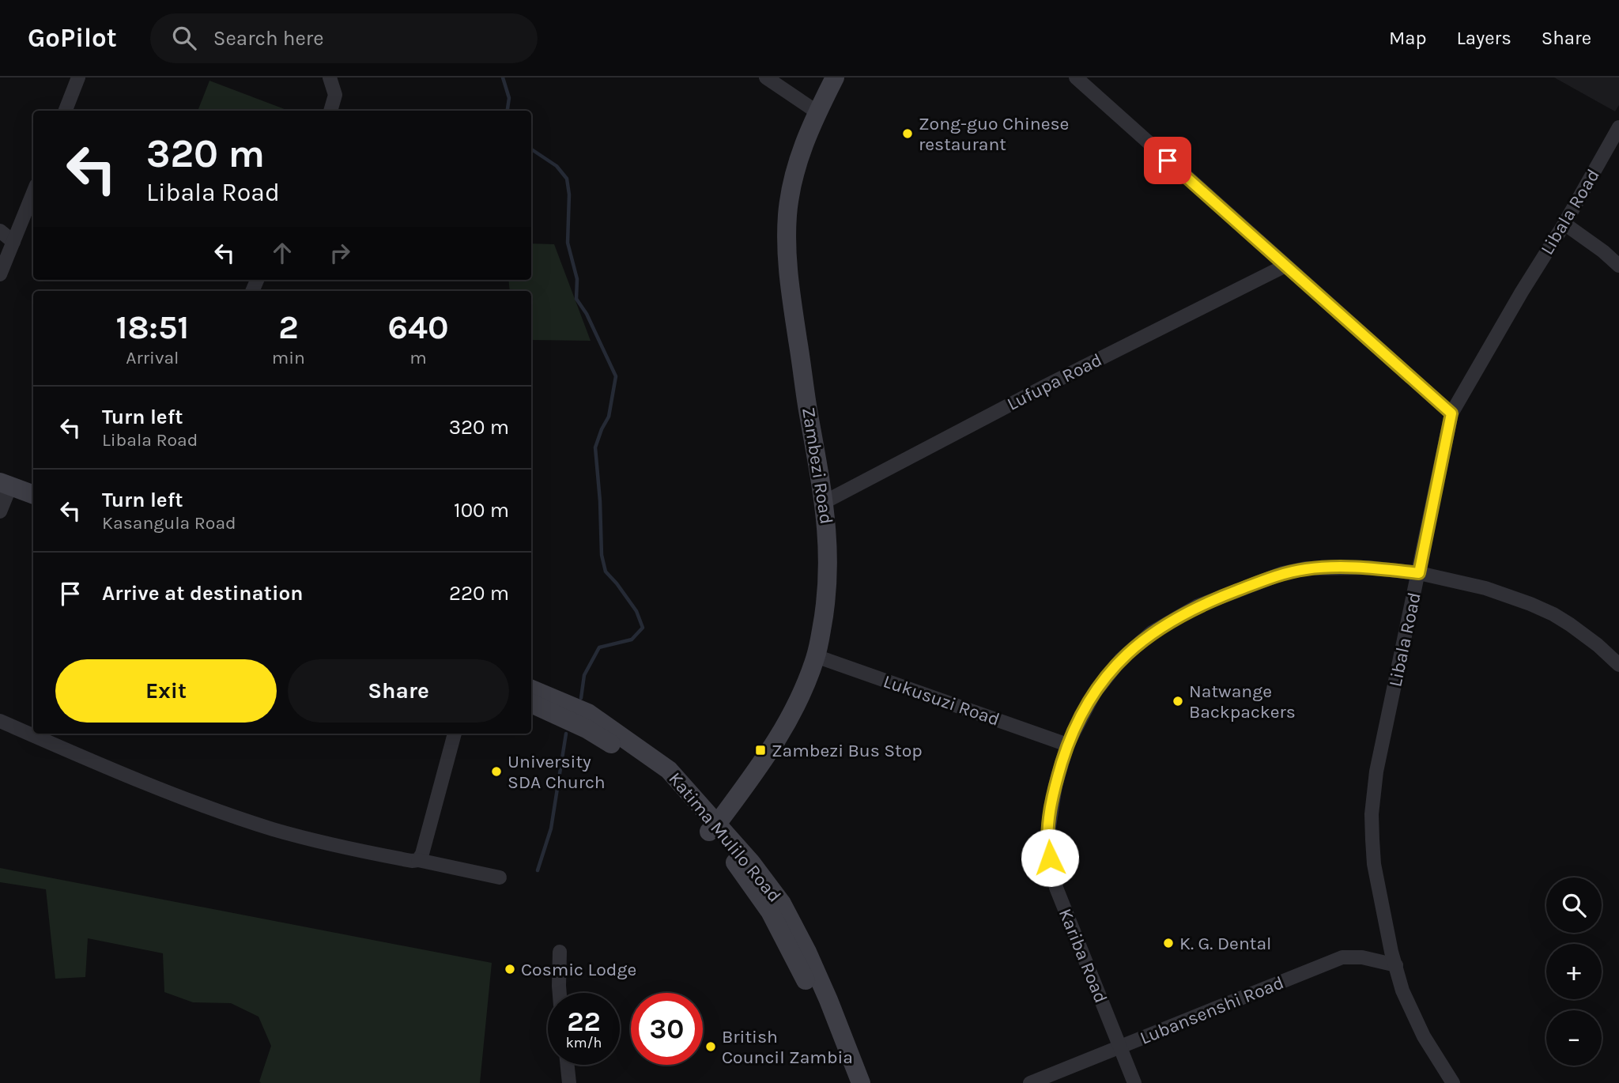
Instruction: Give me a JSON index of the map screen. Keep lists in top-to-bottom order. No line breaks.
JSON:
{"streets":{"main road":["Zambezi Road","Katima Mulilo Road"],"street":["Libala Road","Lufupa Road","Lukusuzi Road","Kariba Road","Lubansenshi Road"]},"crossings":[["Libala Road","Kariba Road"],["Libala Road","Lubansenshi Road"],["Lufupa Road","Zambezi Road"],["Zambezi Road","Lukusuzi Road"],["Zambezi Road","Katima Mulilo Road"],["Lukusuzi Road","Kariba Road"],["Kariba Road","Lubansenshi Road"]],"places":{"other":["Zong-guo Chinese restaurant","Natwange Backpackers","University SDA Church","K. G. Dental","Cosmic Lodge","British Council Zambia"],"transit":["Zambezi Bus Stop"]},"page":{"header":"GoPilot","search":"Search here","nav":["Map","Layers","Share"],"turn":["320 m","Libala Road"],"eta":["18:51","Arrival","2","min","640","m"],"list":[{"name":"Turn left","note":"Libala Road","value":"320 m"},{"name":"Turn left","note":"Kasangula Road","value":"100 m"},{"name":"Arrive at destination","value":"220 m"}],"buttons":["Exit","Share"],"map_buttons":["+","−"],"speed":"22 km/h","limit":"30"}}
